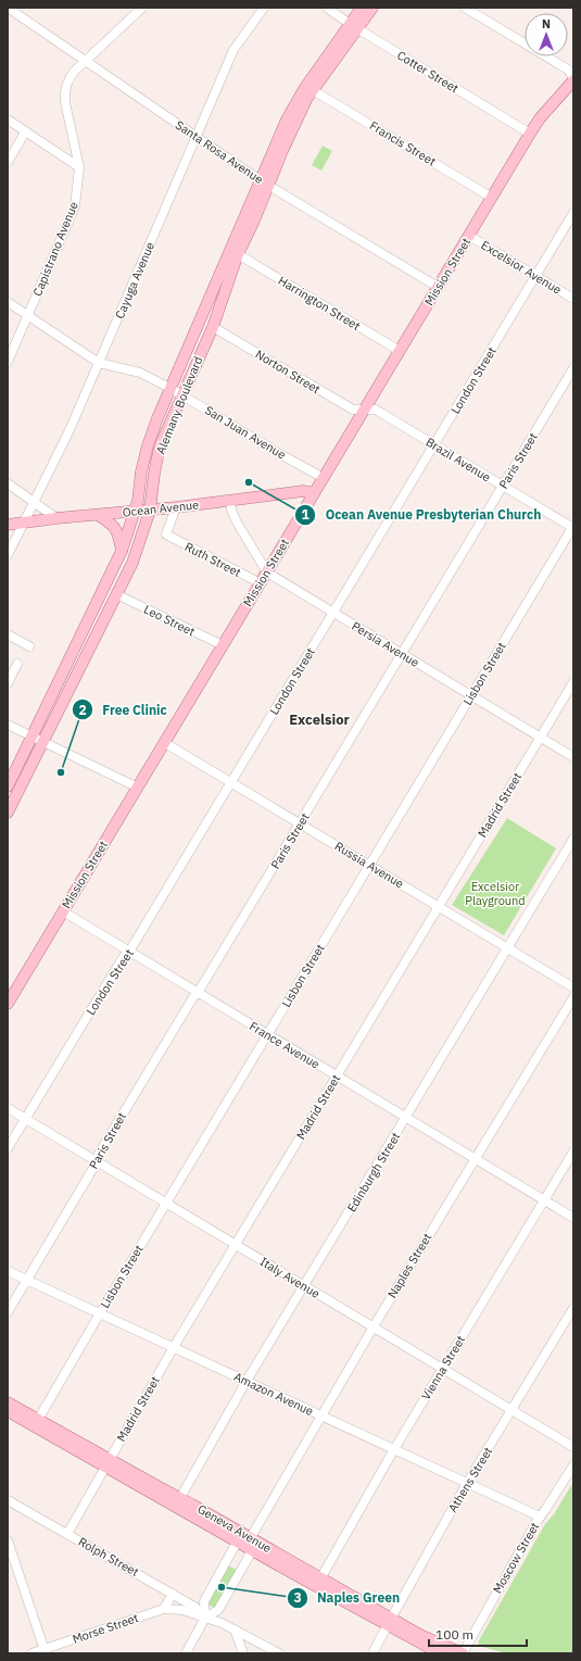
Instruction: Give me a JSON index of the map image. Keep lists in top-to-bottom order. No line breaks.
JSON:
{"streets":{"main road":["Mission Street","Alemany Boulevard","Ocean Avenue","Geneva Avenue"],"street":["Cotter Street","Francis Street","Santa Rosa Avenue","Capistrano Avenue","Excelsior Avenue","Cayuga Avenue","Harrington Street","Norton Street","London Street","San Juan Avenue","Brazil Avenue","Paris Street","Ruth Street","Leo Street","Persia Avenue","Lisbon Street","Madrid Street","Russia Avenue","France Avenue","Edinburgh Street","Naples Street","Italy Avenue","Vienna Street","Amazon Avenue","Athens Street","Rolph Street","Moscow Street","Morse Street"]},"crossings":[["Cotter Street","Mission Street"],["Cotter Street","Alemany Boulevard"],["Francis Street","Mission Street"],["Francis Street","Alemany Boulevard"],["Santa Rosa Avenue","Capistrano Avenue"],["Santa Rosa Avenue","Mission Street"],["Santa Rosa Avenue","Cayuga Avenue"],["Santa Rosa Avenue","Alemany Boulevard"],["Capistrano Avenue","San Juan Avenue"],["Excelsior Avenue","Mission Street"],["Excelsior Avenue","London Street"],["Mission Street","Harrington Street"],["Mission Street","Norton Street"],["Mission Street","San Juan Avenue"],["Mission Street","Brazil Avenue"],["Mission Street","Ocean Avenue"],["Mission Street","Ruth Street"],["Mission Street","Leo Street"],["Mission Street","Persia Avenue"],["Mission Street","Russia Avenue"],["Mission Street","France Avenue"],["Cayuga Avenue","San Juan Avenue"],["Cayuga Avenue","Ocean Avenue"],["Harrington Street","Alemany Boulevard"],["Norton Street","Alemany Boulevard"],["Norton Street","Brazil Avenue"],["London Street","Brazil Avenue"],["London Street","Persia Avenue"],["London Street","Russia Avenue"],["London Street","France Avenue"],["London Street","Italy Avenue"],["Alemany Boulevard","San Juan Avenue"],["Alemany Boulevard","Ocean Avenue"],["Alemany Boulevard","Leo Street"],["Brazil Avenue","Paris Street"],["Brazil Avenue","Lisbon Street"],["Paris Street","Persia Avenue"],["Paris Street","Russia Avenue"],["Paris Street","France Avenue"],["Paris Street","Italy Avenue"],["Paris Street","Amazon Avenue"],["Ocean Avenue","Ruth Street"],["Ocean Avenue","Persia Avenue"],["Persia Avenue","Lisbon Street"],["Persia Avenue","Madrid Street"],["Lisbon Street","Russia Avenue"],["Lisbon Street","France Avenue"],["Lisbon Street","Italy Avenue"],["Lisbon Street","Amazon Avenue"],["Lisbon Street","Geneva Avenue"],["Madrid Street","Russia Avenue"],["Madrid Street","France Avenue"],["Madrid Street","Italy Avenue"],["Madrid Street","Amazon Avenue"],["Madrid Street","Geneva Avenue"],["Madrid Street","Rolph Street"],["Russia Avenue","Edinburgh Street"],["France Avenue","Edinburgh Street"],["France Avenue","Naples Street"],["France Avenue","Vienna Street"],["Edinburgh Street","Italy Avenue"],["Edinburgh Street","Amazon Avenue"],["Edinburgh Street","Geneva Avenue"],["Naples Street","Italy Avenue"],["Naples Street","Amazon Avenue"],["Naples Street","Geneva Avenue"],["Naples Street","Rolph Street"],["Italy Avenue","Vienna Street"],["Italy Avenue","Athens Street"],["Vienna Street","Amazon Avenue"],["Vienna Street","Geneva Avenue"],["Amazon Avenue","Athens Street"],["Amazon Avenue","Moscow Street"],["Athens Street","Geneva Avenue"],["Geneva Avenue","Moscow Street"],["Rolph Street","Morse Street"]],"districts":["Excelsior"],"parks":["Excelsior Playground"],"places":["Ocean Avenue Presbyterian Church","Free Clinic","Naples Green"],"scale_bar":"100 m","north":"top"}
